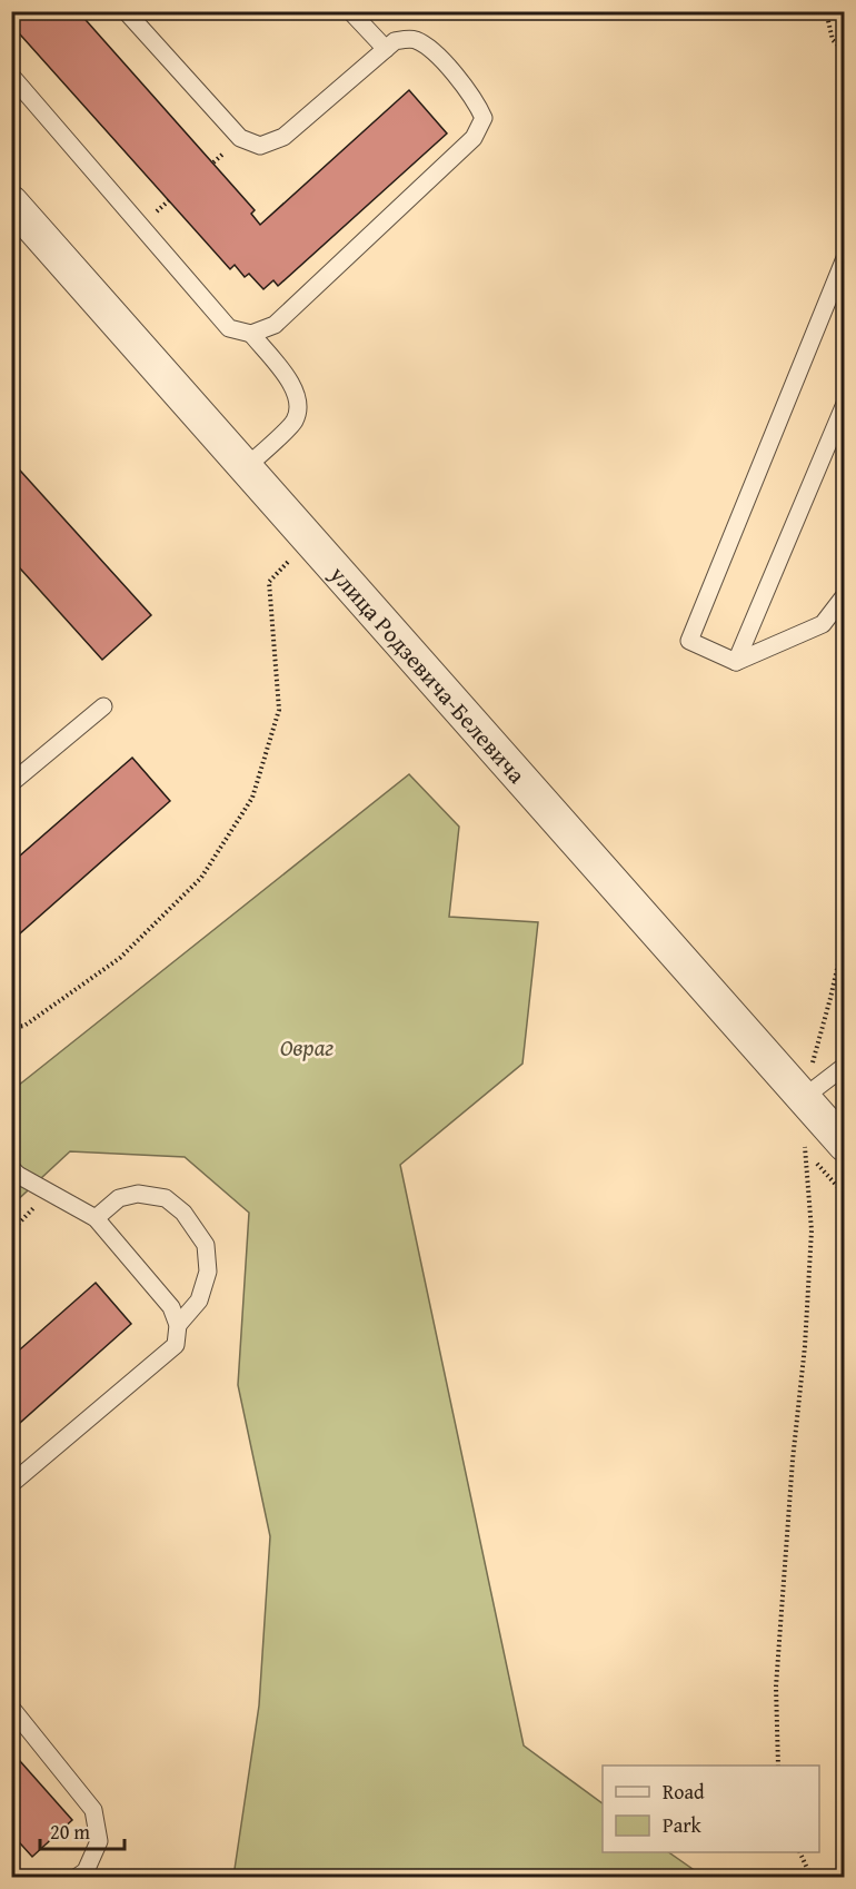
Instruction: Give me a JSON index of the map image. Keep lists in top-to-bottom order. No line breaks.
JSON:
{"streets":{"street":["улица Родзевича-Белевича"]},"parks":["Овраг"],"legend":["Road","Park"],"scale_bar":"20 m"}
